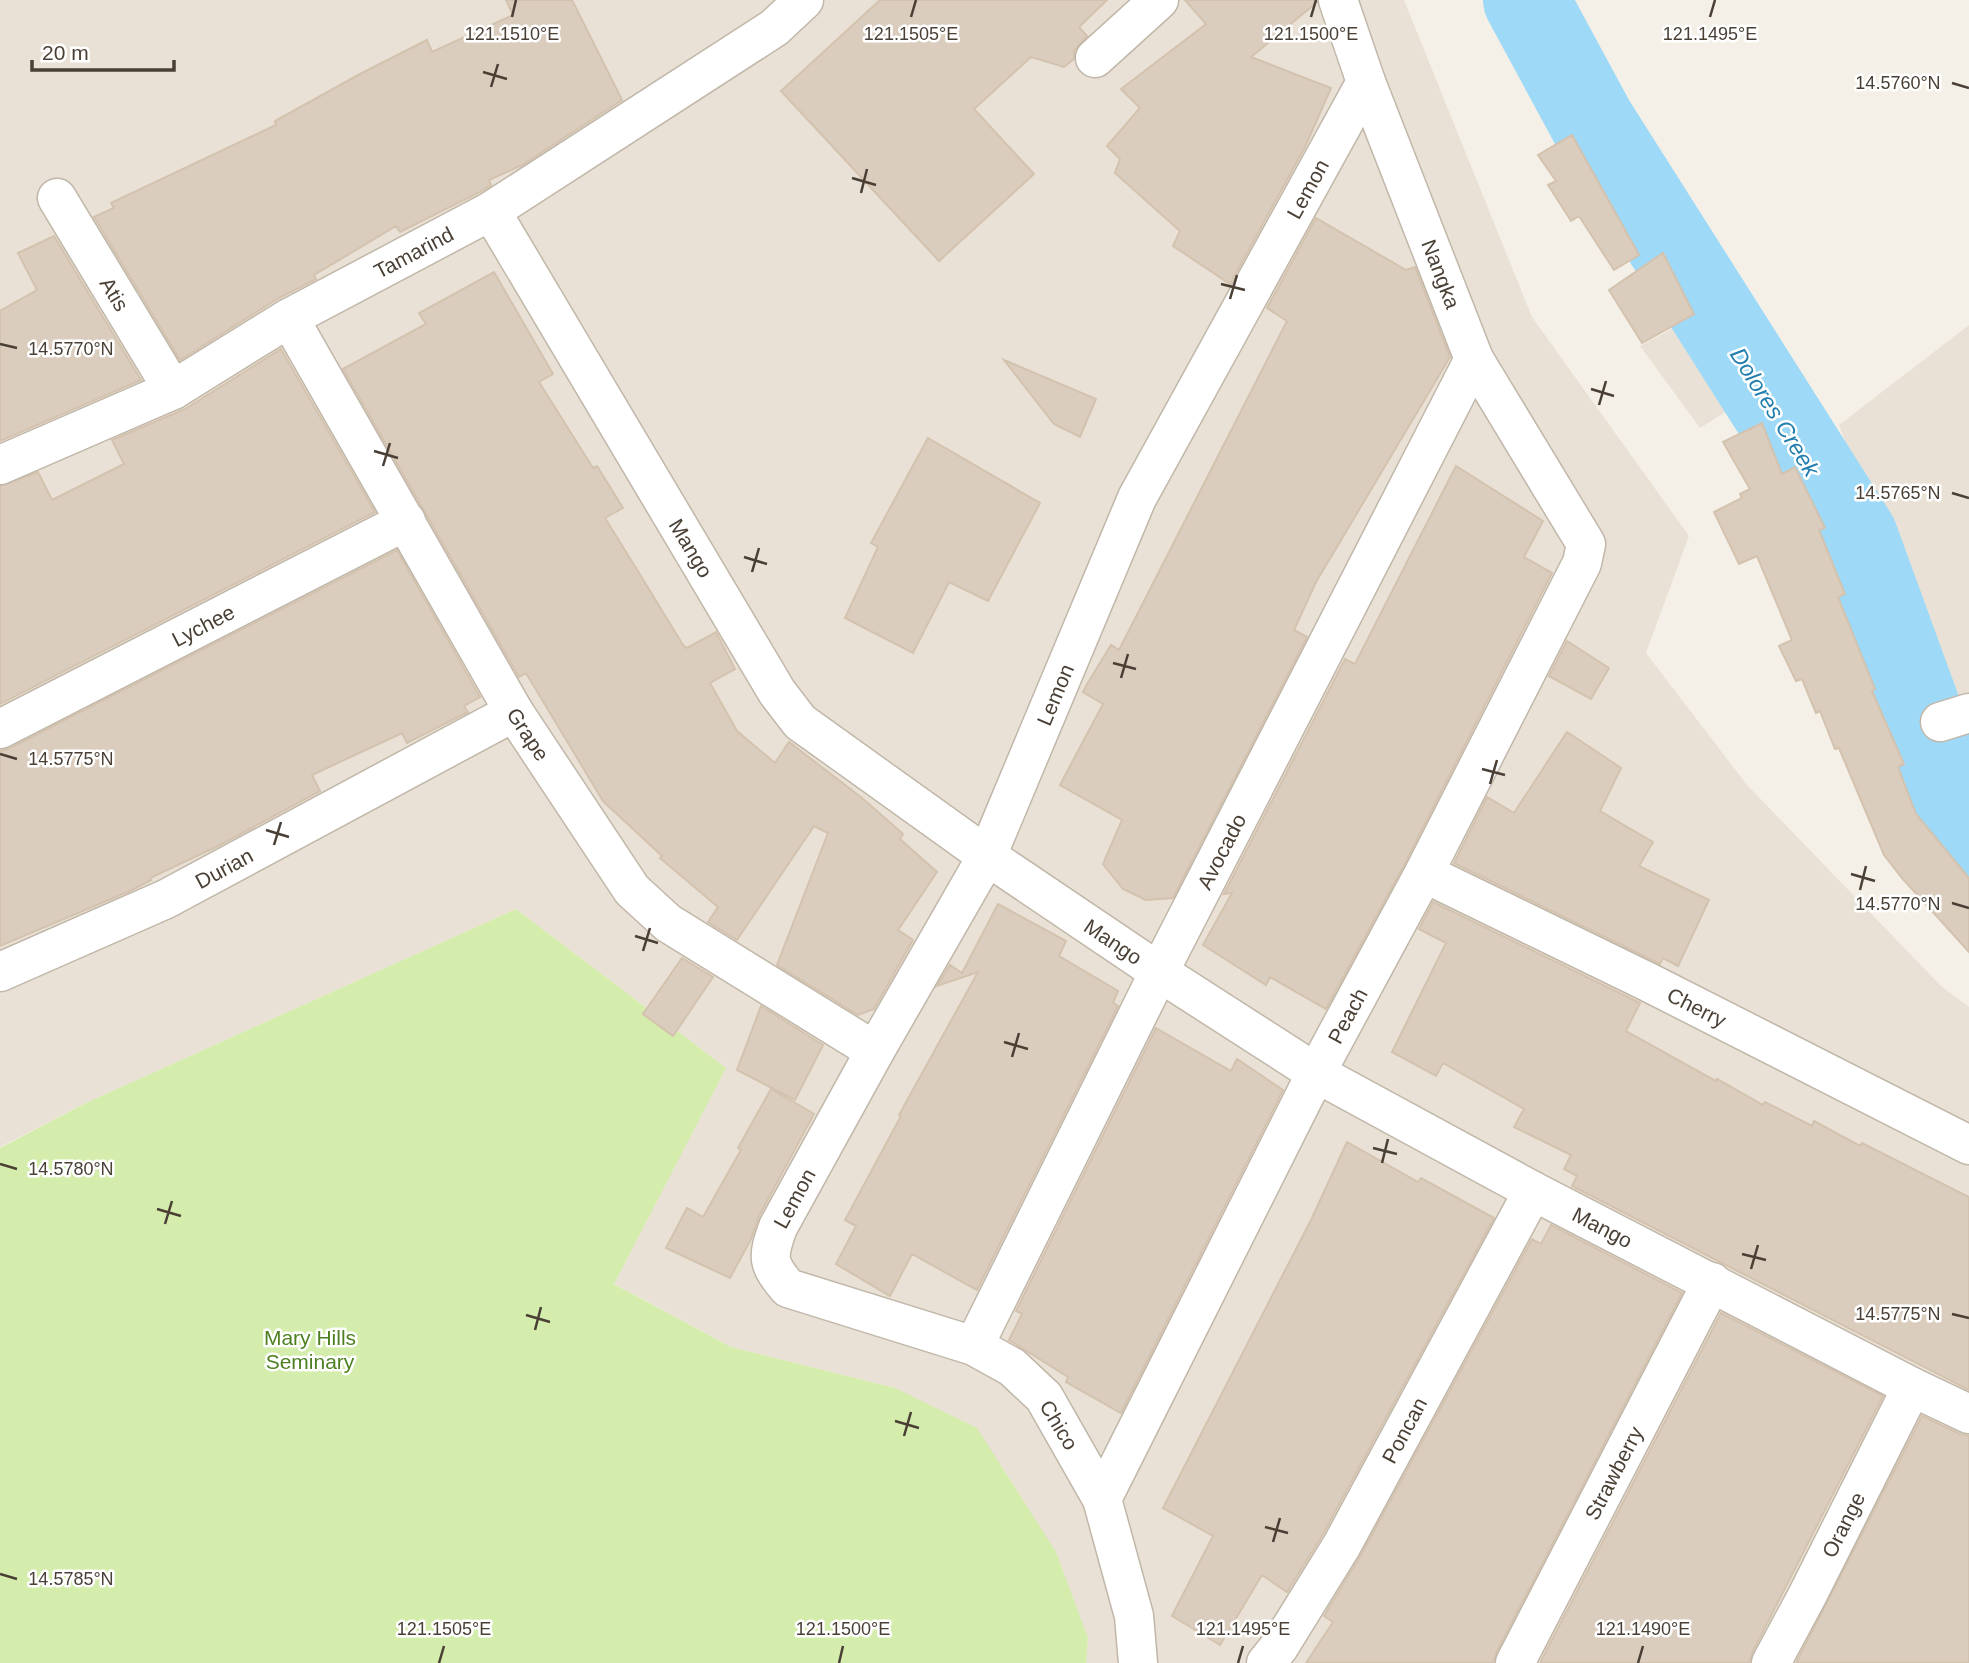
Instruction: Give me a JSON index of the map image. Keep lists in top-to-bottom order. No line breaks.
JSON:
{"streets":{"street":["Lemon","Tamarind","Nangka","Atis","Mango","Lychee","Grape","Avocado","Durian","Cherry","Peach","Chico","Poncan","Strawberry","Orange"]},"crossings":[["Lemon","Nangka"],["Lemon","Mango"],["Lemon","Grape"],["Lemon","Chico"],["Tamarind","Atis"],["Tamarind","Mango"],["Tamarind","Grape"],["Nangka","Avocado"],["Nangka","Peach"],["Mango","Avocado"],["Mango","Peach"],["Mango","Poncan"],["Mango","Strawberry"],["Mango","Orange"],["Lychee","Grape"],["Grape","Durian"],["Avocado","Chico"],["Cherry","Peach"],["Peach","Chico"]],"water":["Dolores Creek"],"parks":["Mary Hills Seminary"],"scale_bar":"20 m","coordinates":["121.1510°E","121.1505°E","121.1500°E","121.1495°E","14.5760°N","14.5770°N","14.5765°N","14.5775°N","14.5780°N","14.5785°N","121.1490°E"]}
